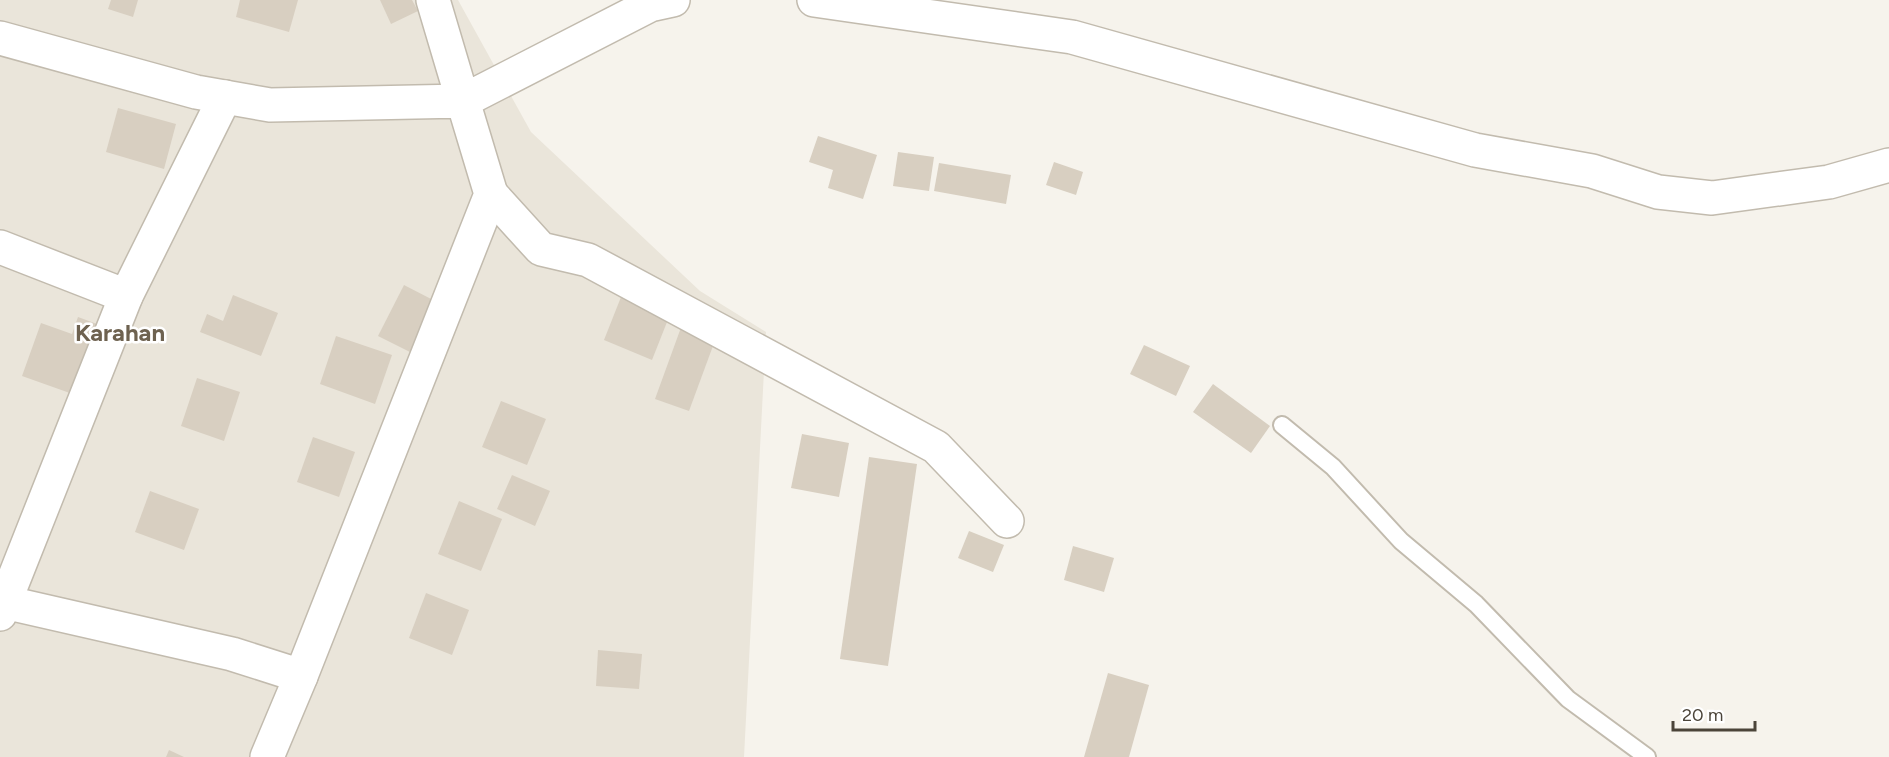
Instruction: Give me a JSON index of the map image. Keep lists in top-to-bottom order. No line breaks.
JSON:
{"districts":["Karahan"],"scale_bar":"20 m"}
